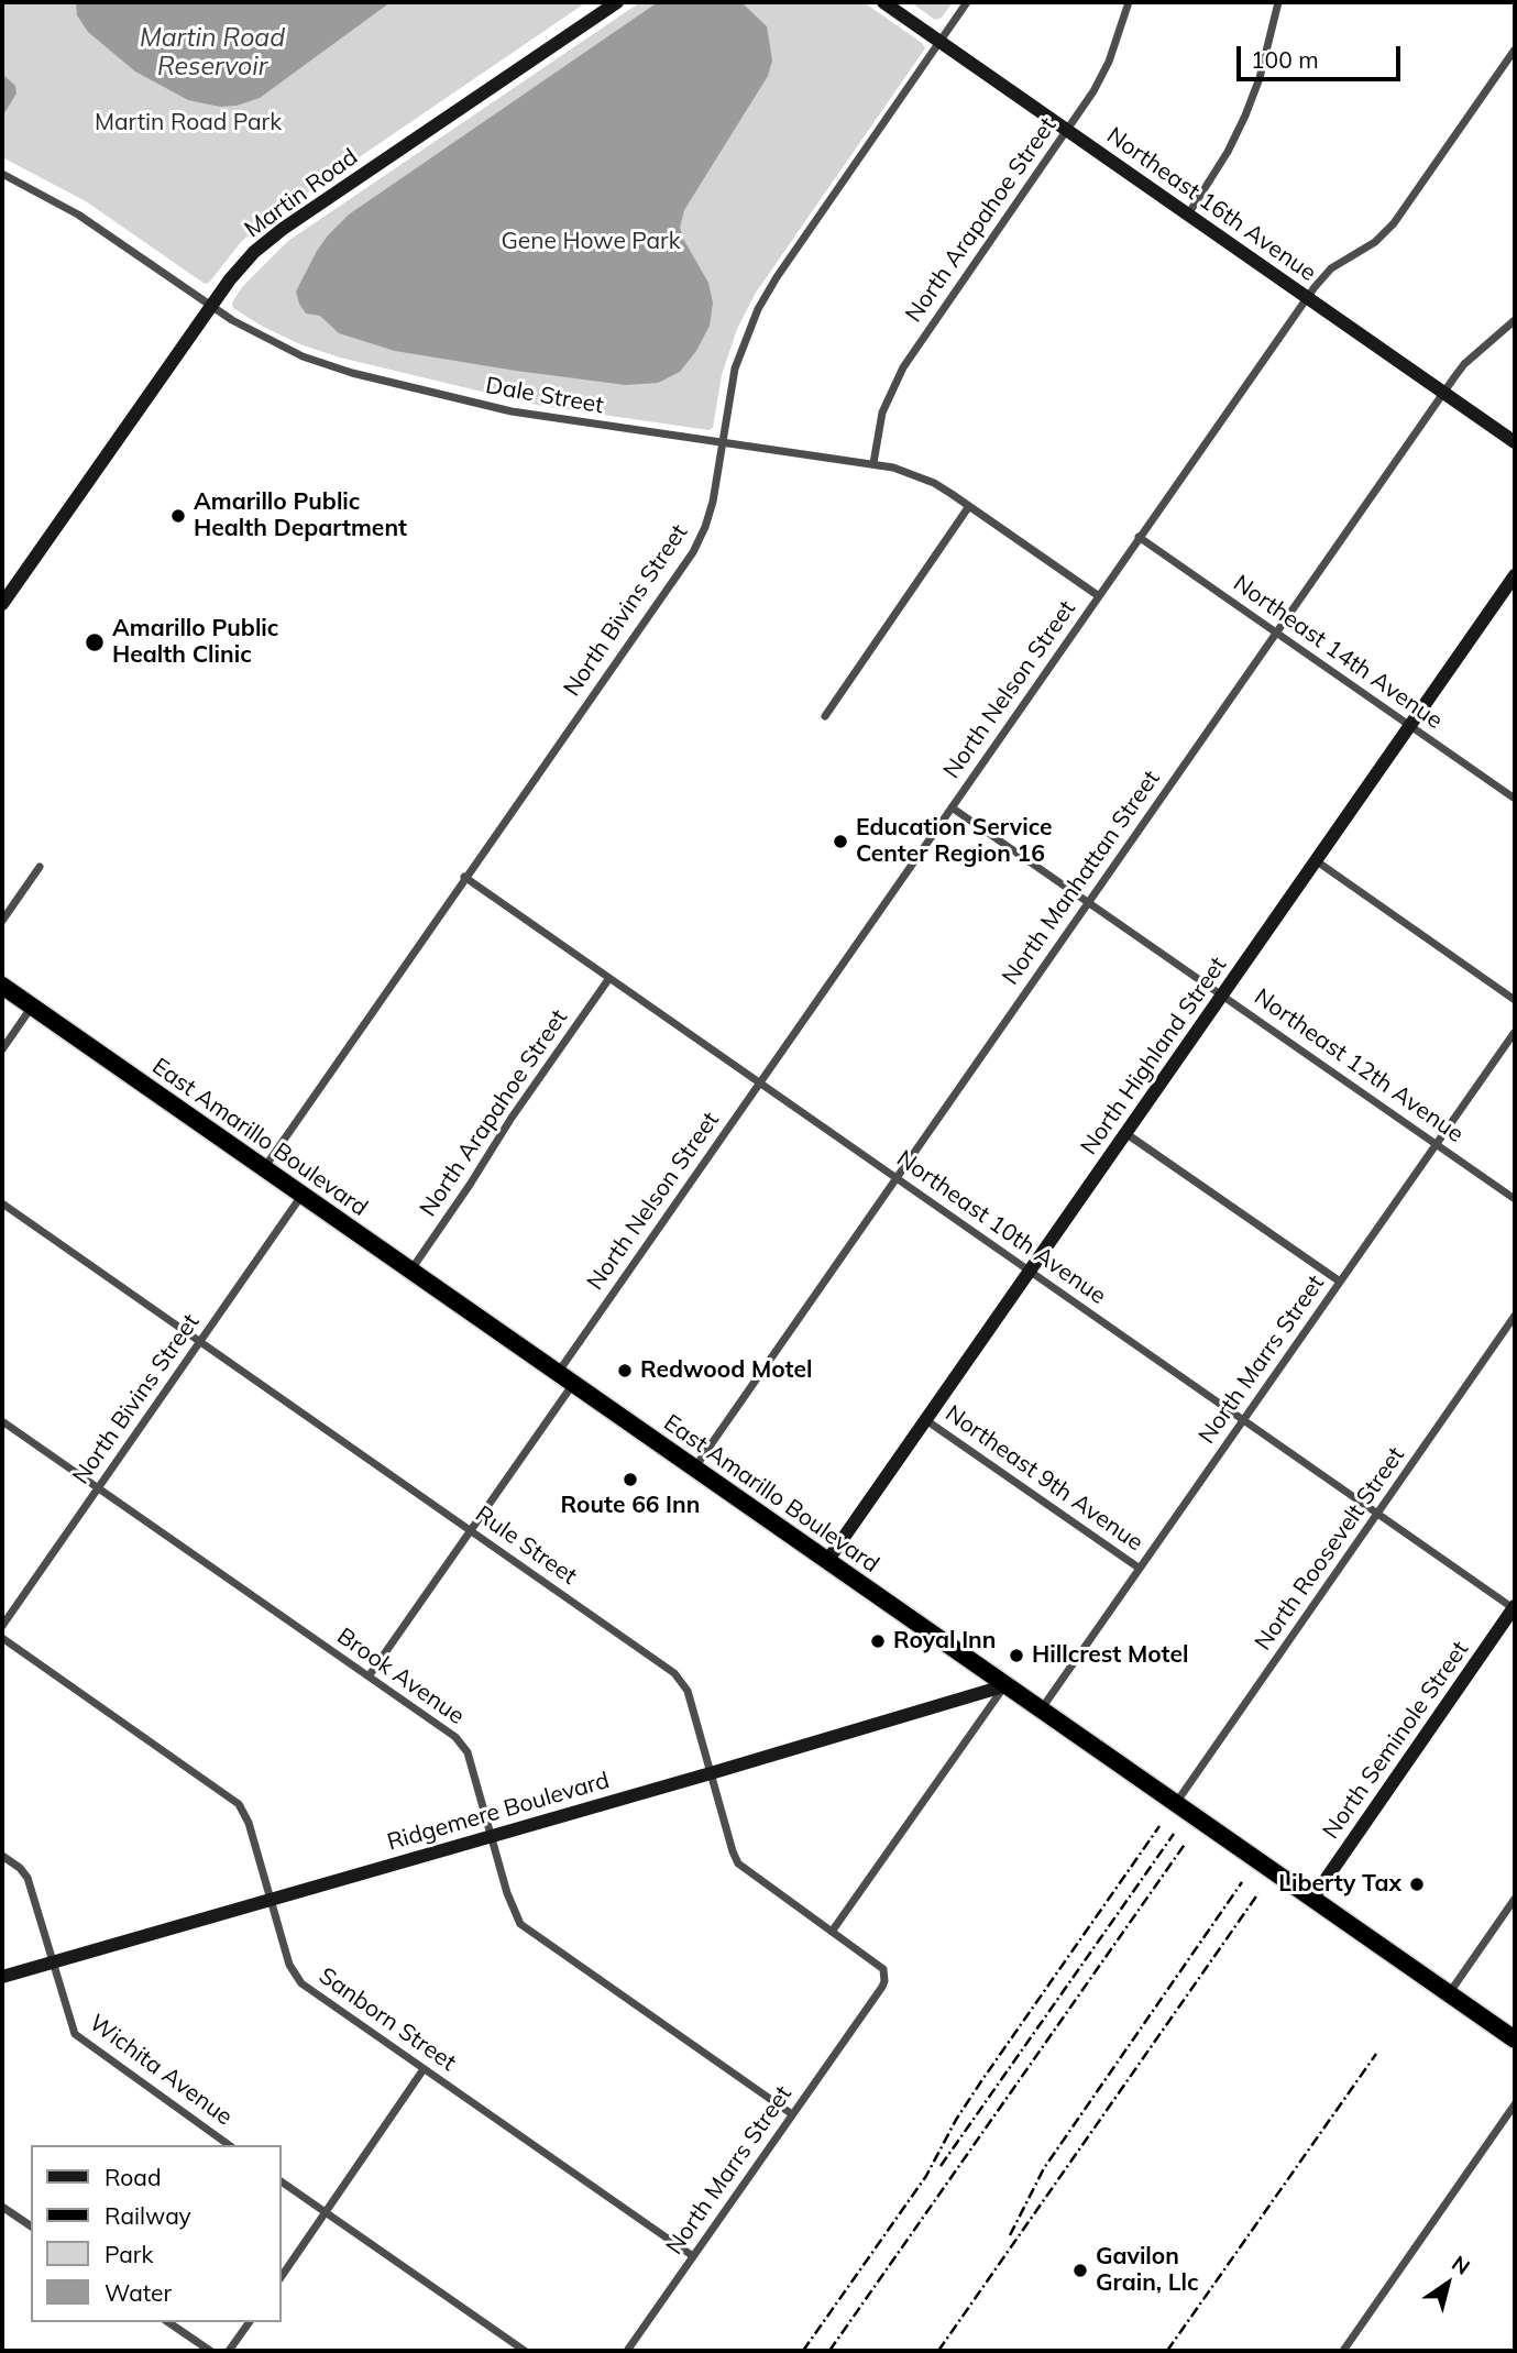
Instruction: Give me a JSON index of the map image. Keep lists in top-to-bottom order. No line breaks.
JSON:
{"streets":{"highway":["East Amarillo Boulevard"],"street":["Martin Road","Northeast 16th Avenue","North Arapahoe Street","Dale Street","North Bivins Street","Northeast 14th Avenue","North Nelson Street","North Manhattan Street","North Highland Street","Northeast 12th Avenue","Northeast 10th Avenue","North Marrs Street","Northeast 9th Avenue","Rule Street","North Roosevelt Street","Brook Avenue","North Seminole Street","Ridgemere Boulevard","Sanborn Street","Wichita Avenue"]},"crossings":[["Martin Road","Dale Street"],["Northeast 16th Avenue","North Arapahoe Street"],["Northeast 16th Avenue","North Bivins Street"],["Northeast 16th Avenue","North Nelson Street"],["Northeast 16th Avenue","North Manhattan Street"],["North Arapahoe Street","Dale Street"],["North Arapahoe Street","East Amarillo Boulevard"],["North Arapahoe Street","Northeast 10th Avenue"],["Dale Street","North Bivins Street"],["Dale Street","North Nelson Street"],["North Bivins Street","East Amarillo Boulevard"],["North Bivins Street","Northeast 10th Avenue"],["North Bivins Street","Rule Street"],["North Bivins Street","Brook Avenue"],["Northeast 14th Avenue","North Nelson Street"],["Northeast 14th Avenue","North Manhattan Street"],["Northeast 14th Avenue","North Highland Street"],["North Nelson Street","Northeast 12th Avenue"],["North Nelson Street","East Amarillo Boulevard"],["North Nelson Street","Northeast 10th Avenue"],["North Manhattan Street","Northeast 12th Avenue"],["North Manhattan Street","East Amarillo Boulevard"],["North Manhattan Street","Northeast 10th Avenue"],["North Highland Street","Northeast 12th Avenue"],["North Highland Street","East Amarillo Boulevard"],["North Highland Street","Northeast 10th Avenue"],["North Highland Street","Northeast 9th Avenue"],["Northeast 12th Avenue","North Marrs Street"],["East Amarillo Boulevard","North Marrs Street"],["East Amarillo Boulevard","North Roosevelt Street"],["East Amarillo Boulevard","North Seminole Street"],["East Amarillo Boulevard","Ridgemere Boulevard"],["Northeast 10th Avenue","North Marrs Street"],["Northeast 10th Avenue","North Roosevelt Street"],["Northeast 10th Avenue","North Seminole Street"],["North Marrs Street","Northeast 9th Avenue"],["North Marrs Street","Rule Street"],["North Marrs Street","Brook Avenue"],["North Marrs Street","Sanborn Street"],["Rule Street","Ridgemere Boulevard"],["Brook Avenue","Ridgemere Boulevard"],["Ridgemere Boulevard","Sanborn Street"],["Ridgemere Boulevard","Wichita Avenue"]],"water":["Martin Road Reservoir"],"parks":["Martin Road Park","Gene Howe Park"],"places":["Amarillo Public Health Department","Amarillo Public Health Clinic","Education Service Center Region 16","Redwood Motel","Route 66 Inn","Royal Inn","Hillcrest Motel","Liberty Tax","Gavilon Grain, Llc"],"legend":["Road","Railway","Park","Water"],"scale_bar":"100 m","north":"top right"}
